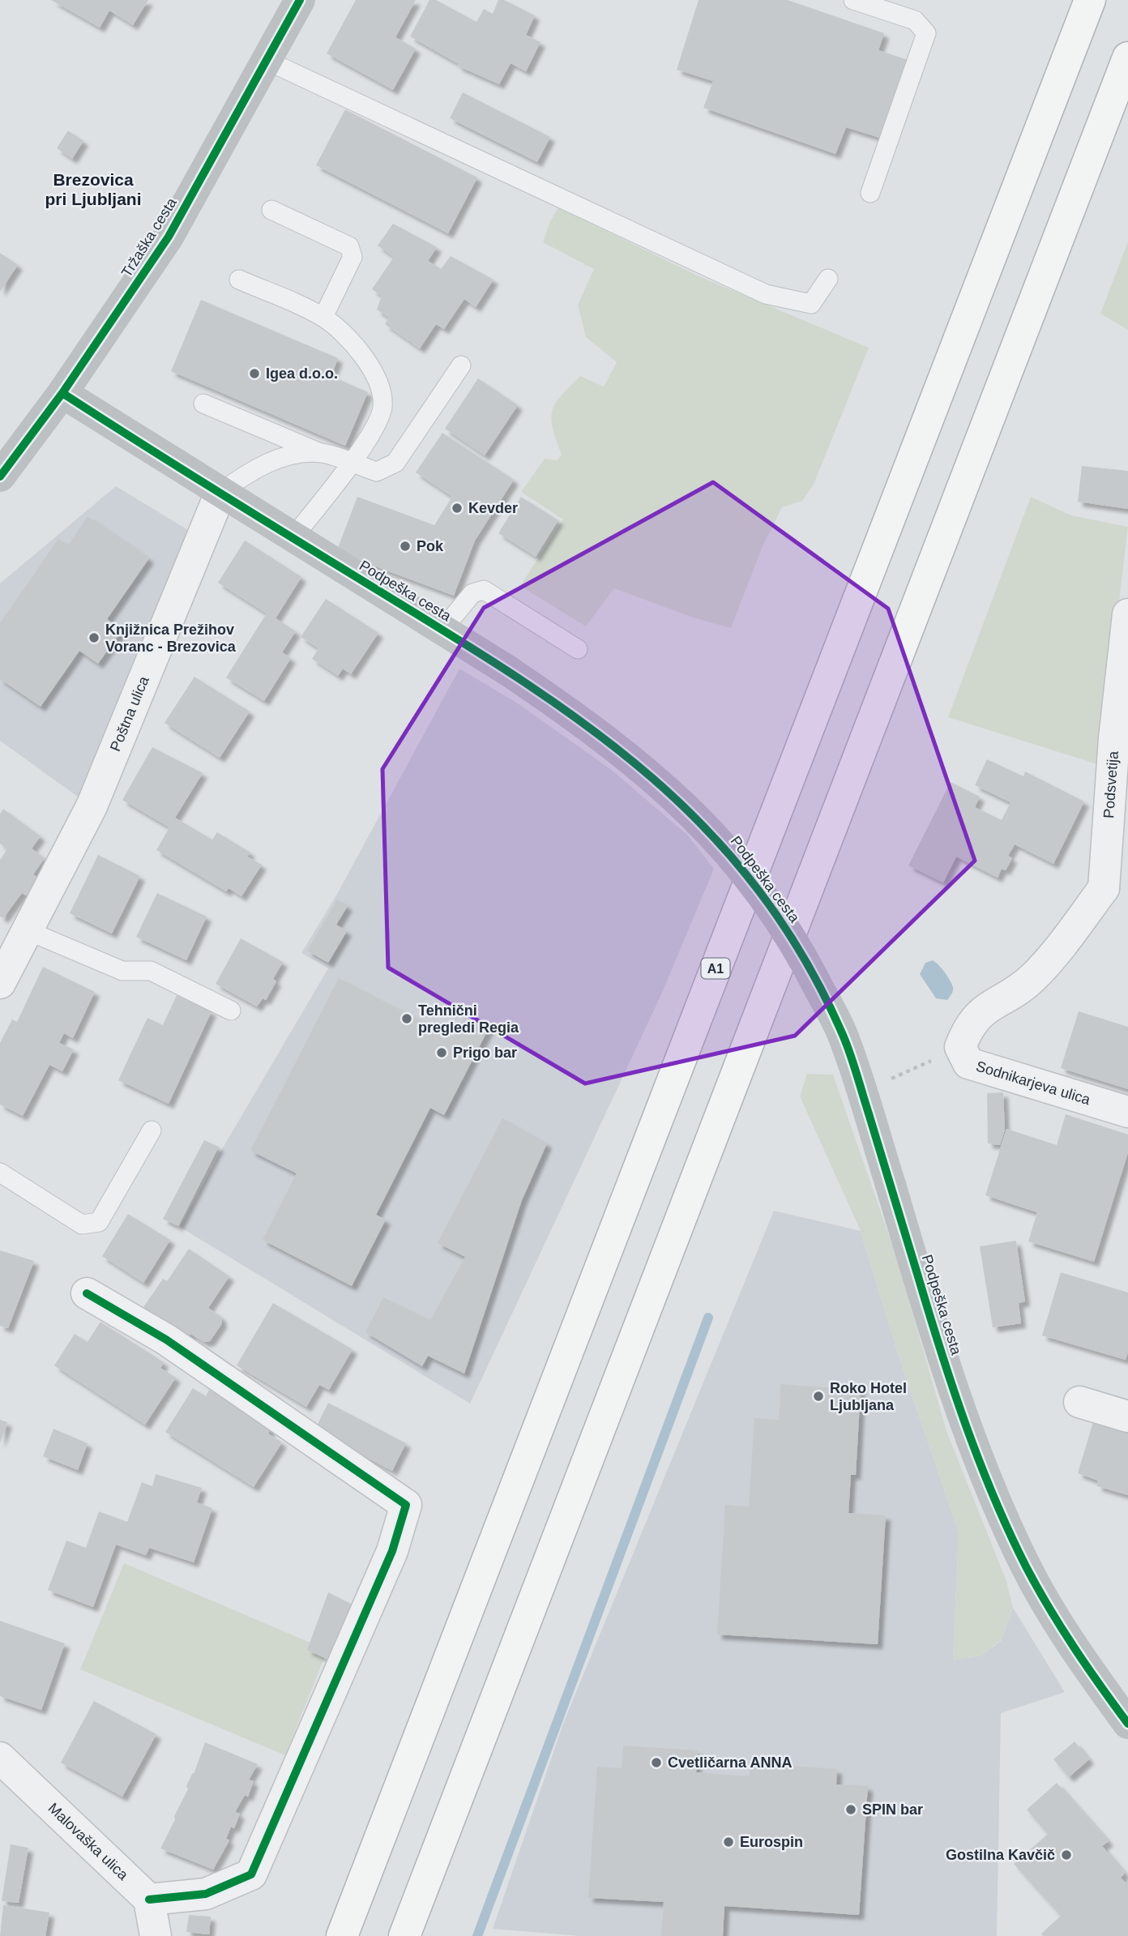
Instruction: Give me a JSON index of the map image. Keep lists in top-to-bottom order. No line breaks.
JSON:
{"streets":{"highway":["A1"],"main road":["Tržaška cesta","Podpeška cesta"],"street":["Poštna ulica","Podsvetija","Sodnikarjeva ulica","Malovaška ulica"]},"crossings":[["Tržaška cesta","Podpeška cesta"],["Podpeška cesta","Poštna ulica"]],"districts":["Brezovica pri Ljubljani"],"places":["Igea d.o.o.","Kevder","Pok","Knjižnica Prežihov Voranc - Brezovica","Tehnični pregledi Regia","Prigo bar","Roko Hotel Ljubljana","Cvetličarna ANNA","SPIN bar","Eurospin","Gostilna Kavčič"]}
